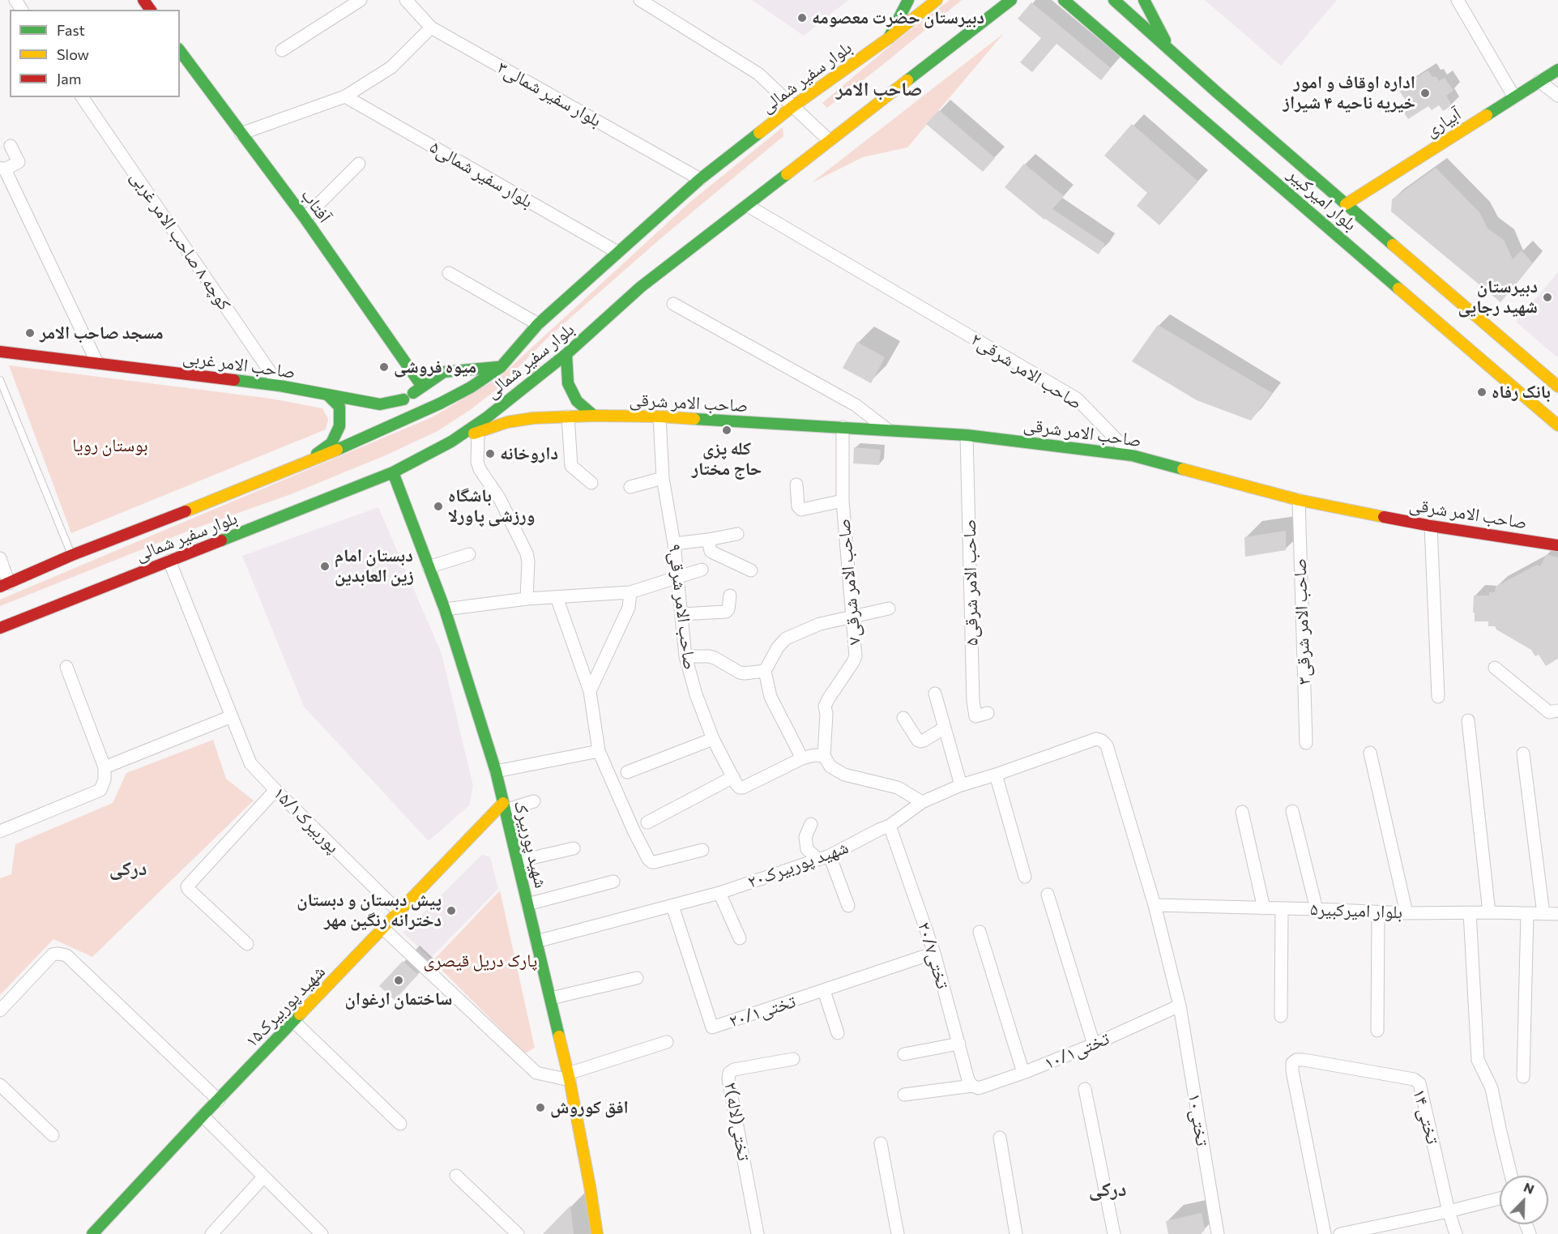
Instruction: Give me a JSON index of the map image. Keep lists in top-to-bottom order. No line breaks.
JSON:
{"streets":{"main road":["بلوار سفیر شمالی","آبیاری","بلوار امیرکبیر","آفتاب","صاحب الامر غربی","صاحب الامر شرقی","شهید پوربیرک","شهید پوربیرک۱۵"],"street":["بلوار سفیر شمالی۳","بلوار سفیر شمالی۵","کوچه ۸ صاحب الامر غربی","۲صاحب الامر شرقی","صاحب الامر شرقی۷","صاحب الامر شرقی۵","صاحب الامر شرقی۹","صاحب الامر شرقی۳","پوربیرک۱۵/۱","شهید پوربیرک۲۰","بلوار امیرکبیر۵","تختی۲۰/۷","تختی۲۰/۱","تختی۱۰/۱","تختی ۱۴","تختی۱۰","۲تختی(لاله)"]},"crossings":[["بلوار سفیر شمالی","بلوار سفیر شمالی۳"],["بلوار سفیر شمالی","بلوار سفیر شمالی۵"],["بلوار سفیر شمالی","۲صاحب الامر شرقی"],["بلوار سفیر شمالی","صاحب الامر شرقی"],["بلوار سفیر شمالی","پوربیرک۱۵/۱"],["بلوار سفیر شمالی","شهید پوربیرک"],["آبیاری","بلوار امیرکبیر"],["کوچه ۸ صاحب الامر غربی","صاحب الامر غربی"],["۲صاحب الامر شرقی","صاحب الامر شرقی"],["صاحب الامر شرقی","صاحب الامر شرقی۷"],["صاحب الامر شرقی","صاحب الامر شرقی۵"],["صاحب الامر شرقی","صاحب الامر شرقی۹"],["صاحب الامر شرقی","صاحب الامر شرقی۳"],["پوربیرک۱۵/۱","شهید پوربیرک۱۵"],["شهید پوربیرک","شهید پوربیرک۲۰"],["شهید پوربیرک","شهید پوربیرک۱۵"],["شهید پوربیرک۲۰","تختی۲۰/۷"],["شهید پوربیرک۲۰","تختی۲۰/۱"],["شهید پوربیرک۲۰","تختی۱۰"],["بلوار امیرکبیر۵","تختی۱۰"],["تختی۲۰/۷","تختی۲۰/۱"],["تختی۲۰/۷","تختی۱۰/۱"],["تختی۱۰/۱","تختی۱۰"]],"districts":["صاحب الامر","درکی","درکی"],"parks":["بوستان رویا","پارک دریل قیصری"],"places":["دبیرستان حضرت معصومه","اداره اوقاف و امور خیریه ناحیه ۴ شیراز","دبیرستان شهید رجایی","مسجد صاحب الامر","میوه فروشی","بانک رفاه","کله پزی حاج مختار","داروخانه","باشگاه ورزشی پاورلا","دبستان امام زین العابدین","پیش دبستان و دبستان دخترانه رنگین مهر","ساختمان ارغوان","افق کوروش"],"legend":["Fast","Slow","Jam"],"north":"top right"}
